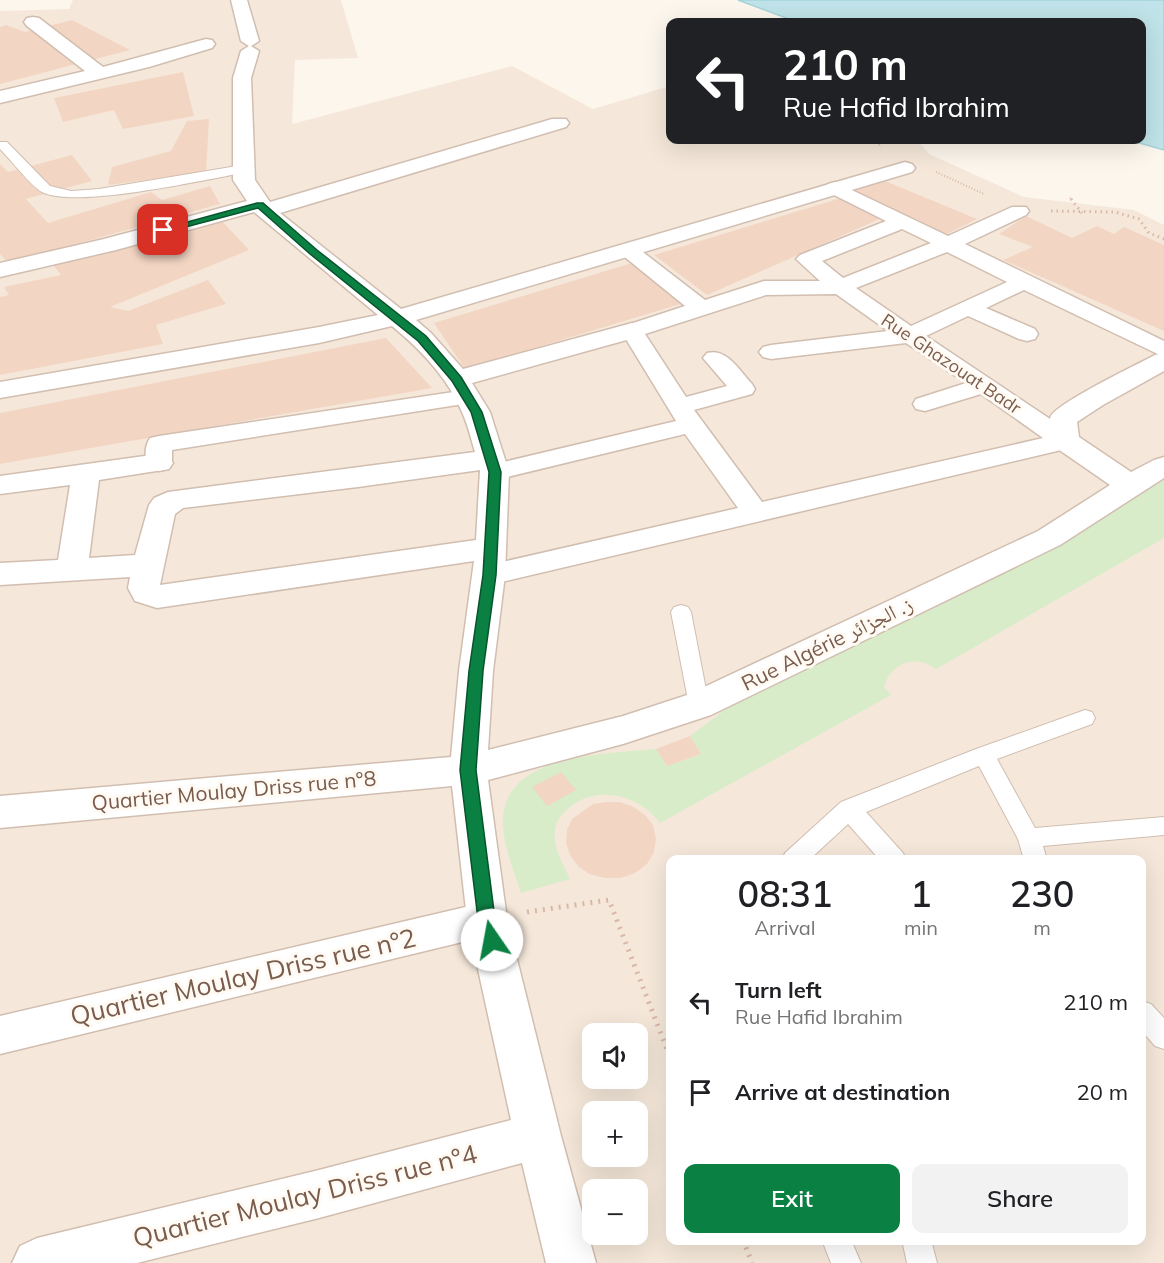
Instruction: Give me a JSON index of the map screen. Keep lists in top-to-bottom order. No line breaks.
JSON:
{"streets":{"street":["Rue Ghazouat Badr","Rue Algérie ز. الجزائر","Quartier Moulay Driss rue n°8","Quartier Moulay Driss rue n°2","Quartier Moulay Driss rue n°4"]},"crossings":[["Rue Algérie ز. الجزائر","Quartier Moulay Driss rue n°8"]],"page":{"turn":["210 m","Rue Hafid Ibrahim"],"eta":["08:31","Arrival","1","min","230","m"],"list":[{"name":"Turn left","note":"Rue Hafid Ibrahim","value":"210 m"},{"name":"Arrive at destination","value":"20 m"}],"map_buttons":["+","−"],"buttons":["Exit","Share"]}}
